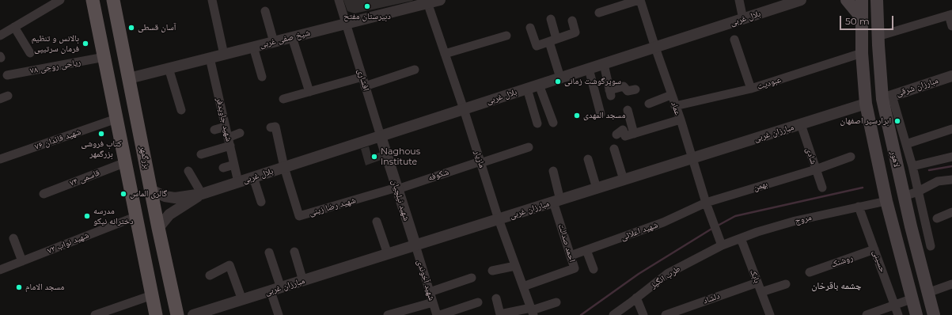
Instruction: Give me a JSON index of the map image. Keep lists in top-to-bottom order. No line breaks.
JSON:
{"streets":{"main road":["بزرگمهر","لاهور"],"street":["بلال غربی","شیخ صفی غربی","ریاحی روحی ۷۸","افشاری","عبودیت","مبارزان شرقی","عماد","شهید جاویدفر","مبارزان غربی","شهید قائدان ۷۶","شادی","مازیار","شکوفه","قاسمی ۷۴","بهمن","شهید نیلچیان","شهید رضا زینی","مروج","شهید اعلائی","شهید نواب ۷۲","احمد صدالت","روشنک","حسینی","بابک","طرب انگیز","شهید آخوندی","دلشاد"]},"crossings":[["بلال غربی","افشاری"],["بلال غربی","عماد"],["بلال غربی","شهید جاویدفر"],["بلال غربی","مازیار"],["بلال غربی","شهید نیلچیان"],["بلال غربی","شهید رضا زینی"],["شیخ صفی غربی","افشاری"],["شیخ صفی غربی","شهید جاویدفر"],["شیخ صفی غربی","بزرگمهر"],["شیخ صفی غربی","مازیار"],["افشاری","شهید نیلچیان"],["عبودیت","عماد"],["عبودیت","لاهور"],["مبارزان شرقی","لاهور"],["عماد","مبارزان غربی"],["عماد","بهمن"],["عماد","مروج"],["عماد","شهید اعلائی"],["عماد","طرب انگیز"],["مبارزان غربی","شادی"],["مبارزان غربی","مازیار"],["مبارزان غربی","لاهور"],["مبارزان غربی","شهید نیلچیان"],["مبارزان غربی","احمد صدالت"],["مبارزان غربی","شهید آخوندی"],["شادی","بهمن"],["مازیار","شکوفه"],["مازیار","احمد صدالت"],["لاهور","مروج"],["شکوفه","شهید نیلچیان"],["شکوفه","شهید رضا زینی"],["بهمن","شهید اعلائی"],["شهید نیلچیان","شهید رضا زینی"],["شهید نیلچیان","شهید آخوندی"],["مروج","حسینی"],["مروج","بابک"],["مروج","طرب انگیز"],["شهید اعلائی","احمد صدالت"],["روشنک","حسینی"],["بابک","دلشاد"]],"districts":["چشمه باقرخان"],"places":["دبیرستان مفتح","آسان قسطی","بالانس و تنظیم فرمان سرتیپی","سوپرگوشت زمانی","مسجد المهدی","ابرارسیر اصفهان","کتاب فروشی بزرگمهر","Naghous Institute","گالری الماس","مدرسه دخترانه نیکو","مسجد الامام"],"scale_bar":"50 m"}
